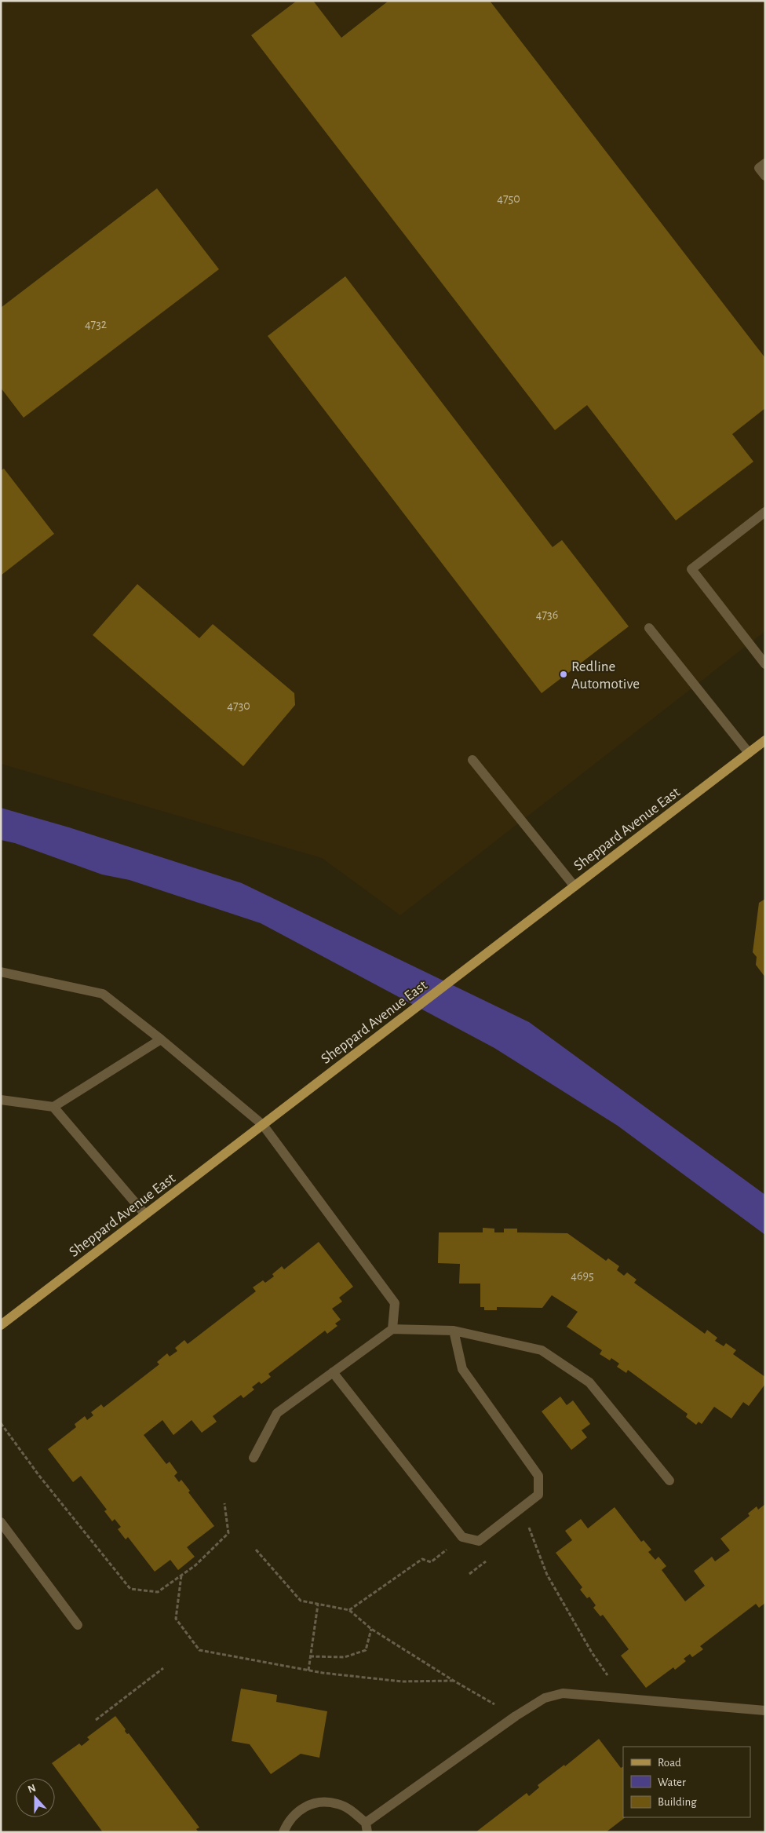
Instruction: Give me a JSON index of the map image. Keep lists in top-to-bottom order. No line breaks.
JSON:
{"streets":{"main road":["Sheppard Avenue East"]},"places":["Redline Automotive"],"house_numbers":["4750","4732","4736","4730","4695"],"legend":["Road","Water","Building"],"north":"top"}
